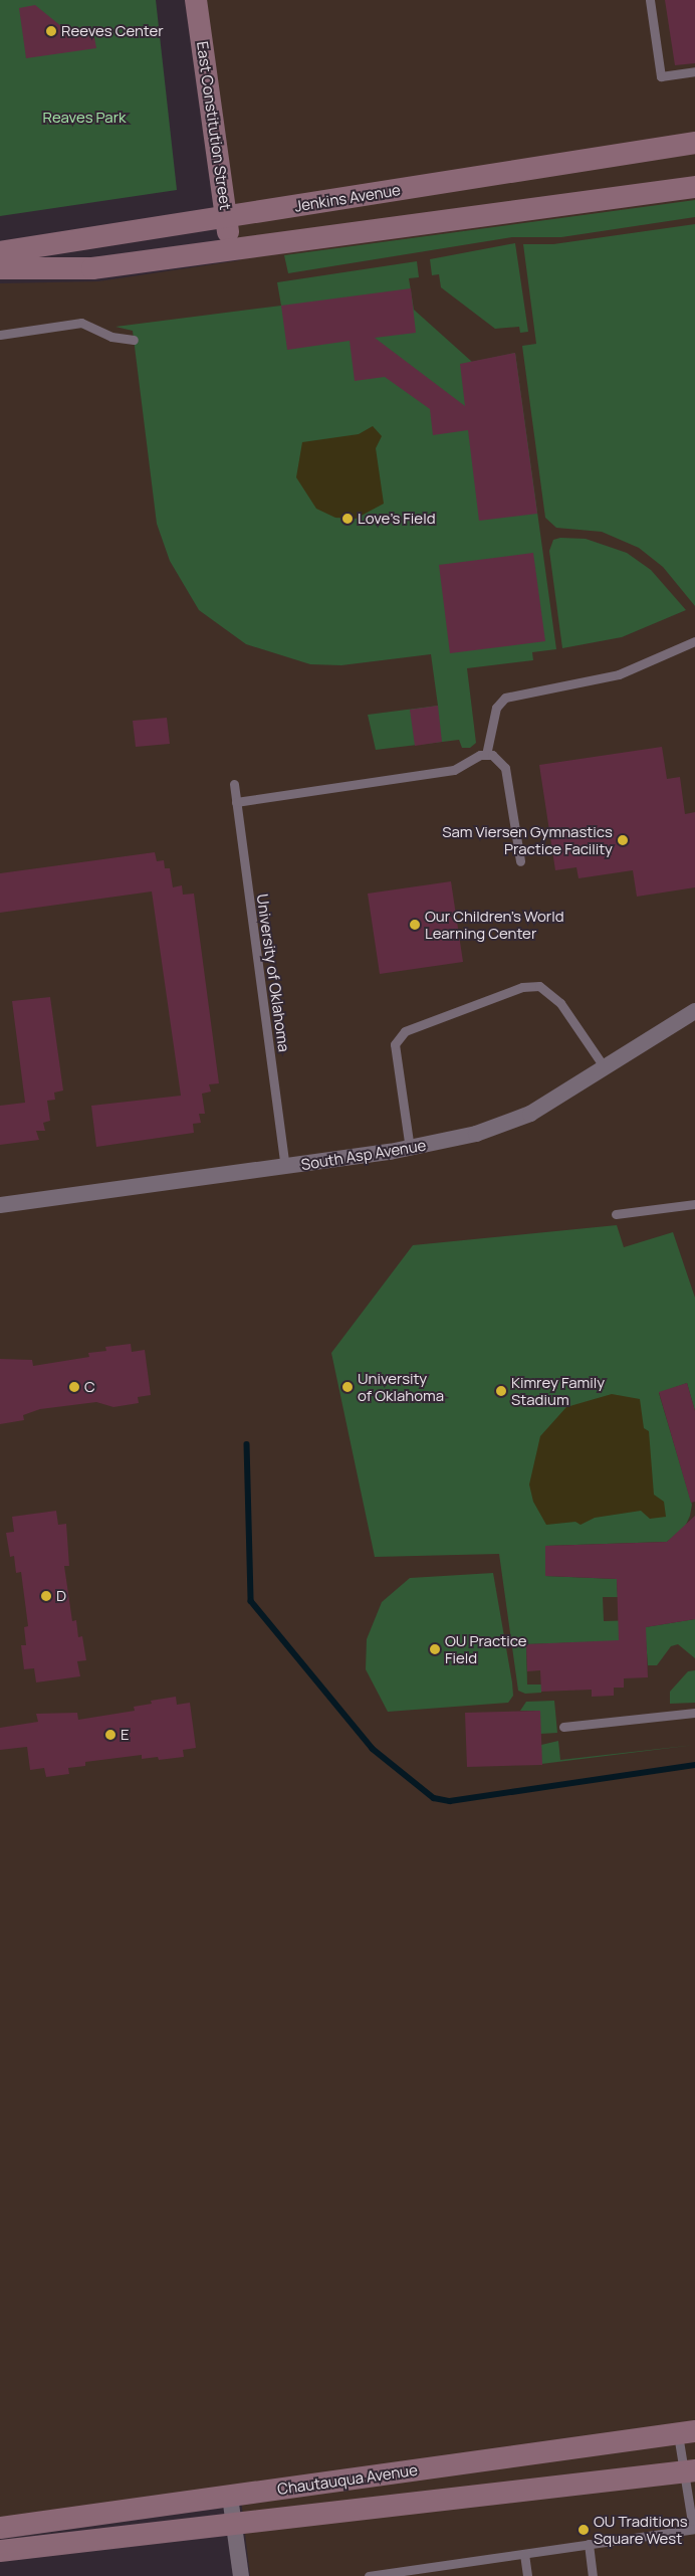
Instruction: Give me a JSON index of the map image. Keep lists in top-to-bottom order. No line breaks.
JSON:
{"streets":{"street":["East Constitution Street","Jenkins Avenue","South Asp Avenue","Chautauqua Avenue"],"lane":["University of Oklahoma"]},"crossings":[["East Constitution Street","Jenkins Avenue"],["University of Oklahoma","South Asp Avenue"]],"parks":["Reaves Park"],"places":["Reeves Center","Love's Field","Sam Viersen Gymnastics Practice Facility","Our Children’s World Learning Center","C","University of Oklahoma","Kimrey Family Stadium","D","OU Practice Field","E","OU Traditions Square West"]}
